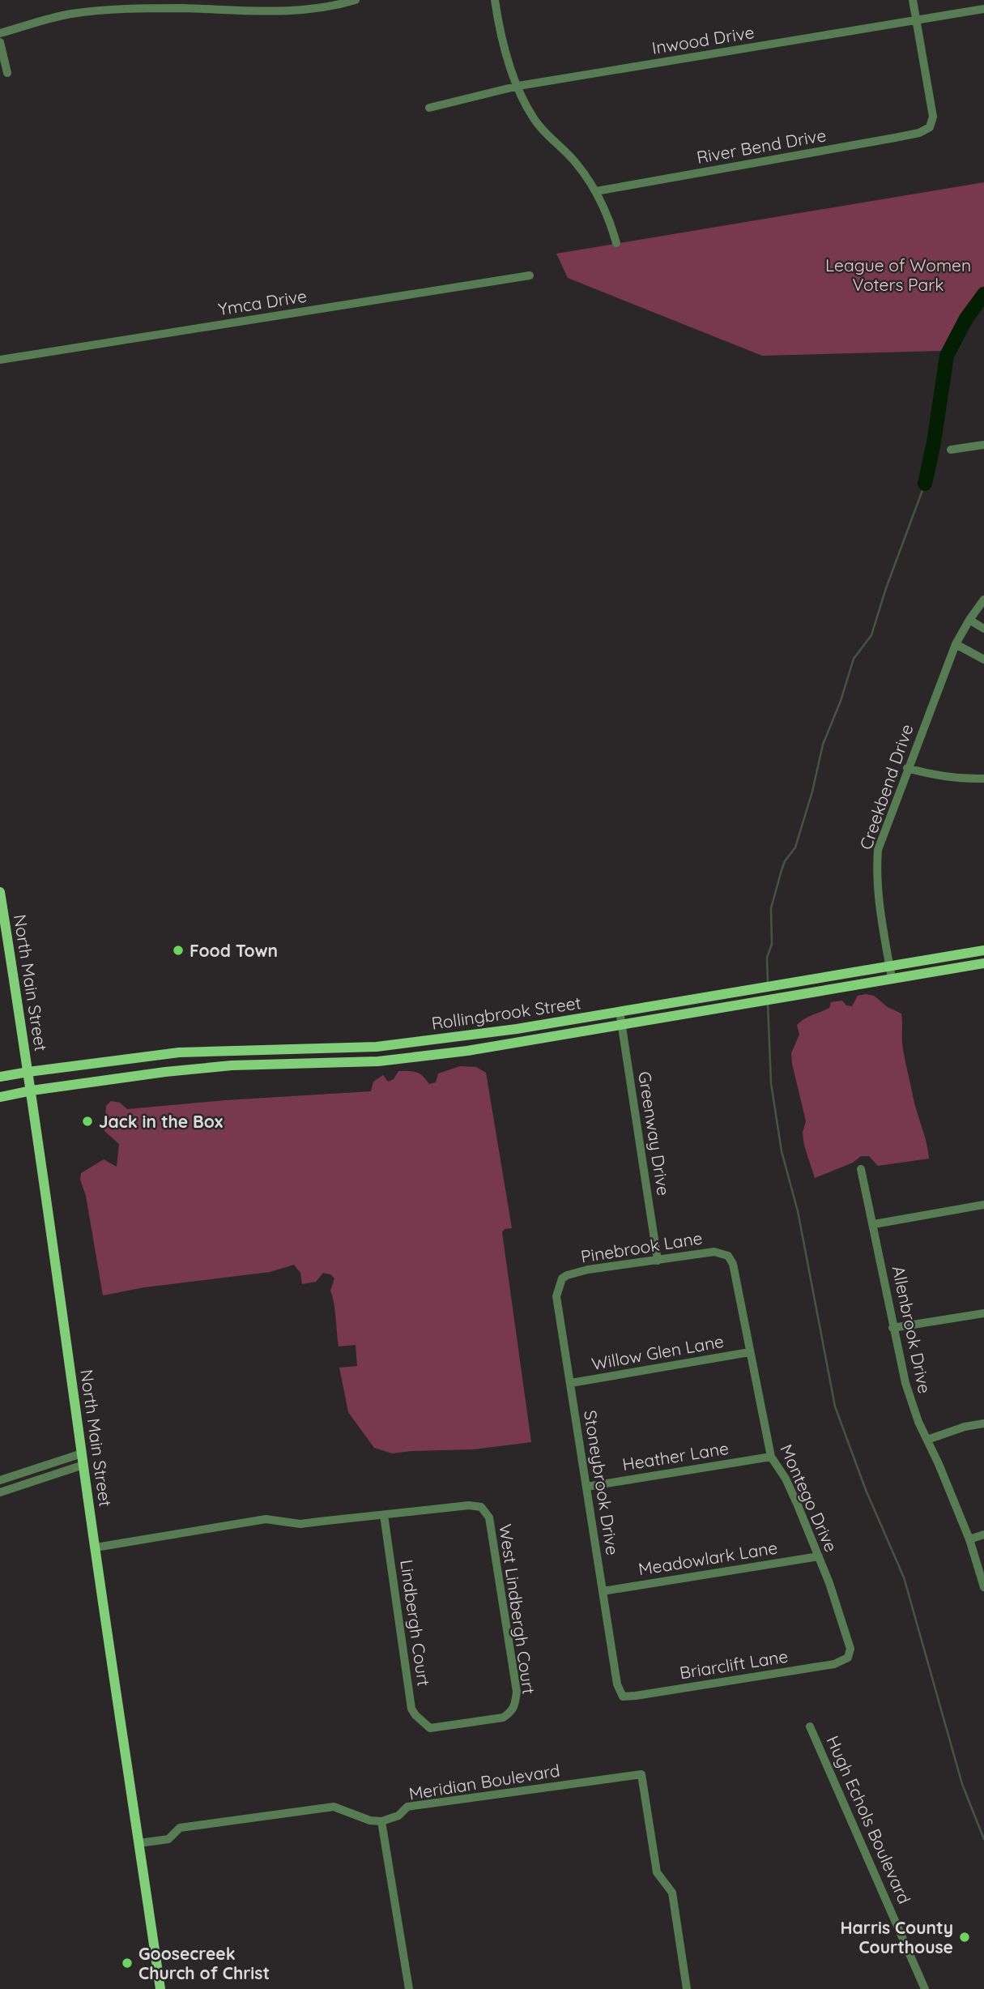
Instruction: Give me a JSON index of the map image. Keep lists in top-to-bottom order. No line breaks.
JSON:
{"streets":{"main road":["North Main Street","Rollingbrook Street"],"street":["Inwood Drive","River Bend Drive","Ymca Drive","Creekbend Drive","Greenway Drive","Pinebrook Lane","Allenbrook Drive","Willow Glen Lane","Heather Lane","Stoneybrook Drive","Montego Drive","Meadowlark Lane","West Lindbergh Court","Lindbergh Court","Briarclift Lane","Meridian Boulevard","Hugh Echols Boulevard"]},"crossings":[["Inwood Drive","River Bend Drive"],["Creekbend Drive","Rollingbrook Street"],["North Main Street","Rollingbrook Street"],["Rollingbrook Street","Greenway Drive"],["Greenway Drive","Pinebrook Lane"],["Pinebrook Lane","Stoneybrook Drive"],["Pinebrook Lane","Montego Drive"],["Willow Glen Lane","Stoneybrook Drive"],["Willow Glen Lane","Montego Drive"],["Heather Lane","Stoneybrook Drive"],["Heather Lane","Montego Drive"],["Stoneybrook Drive","Meadowlark Lane"],["Stoneybrook Drive","Briarclift Lane"],["Montego Drive","Meadowlark Lane"],["Montego Drive","Briarclift Lane"],["West Lindbergh Court","Lindbergh Court"]],"parks":["League of Women Voters Park"],"places":["Food Town","Jack in the Box","Harris County Courthouse","Goosecreek Church of Christ"]}
